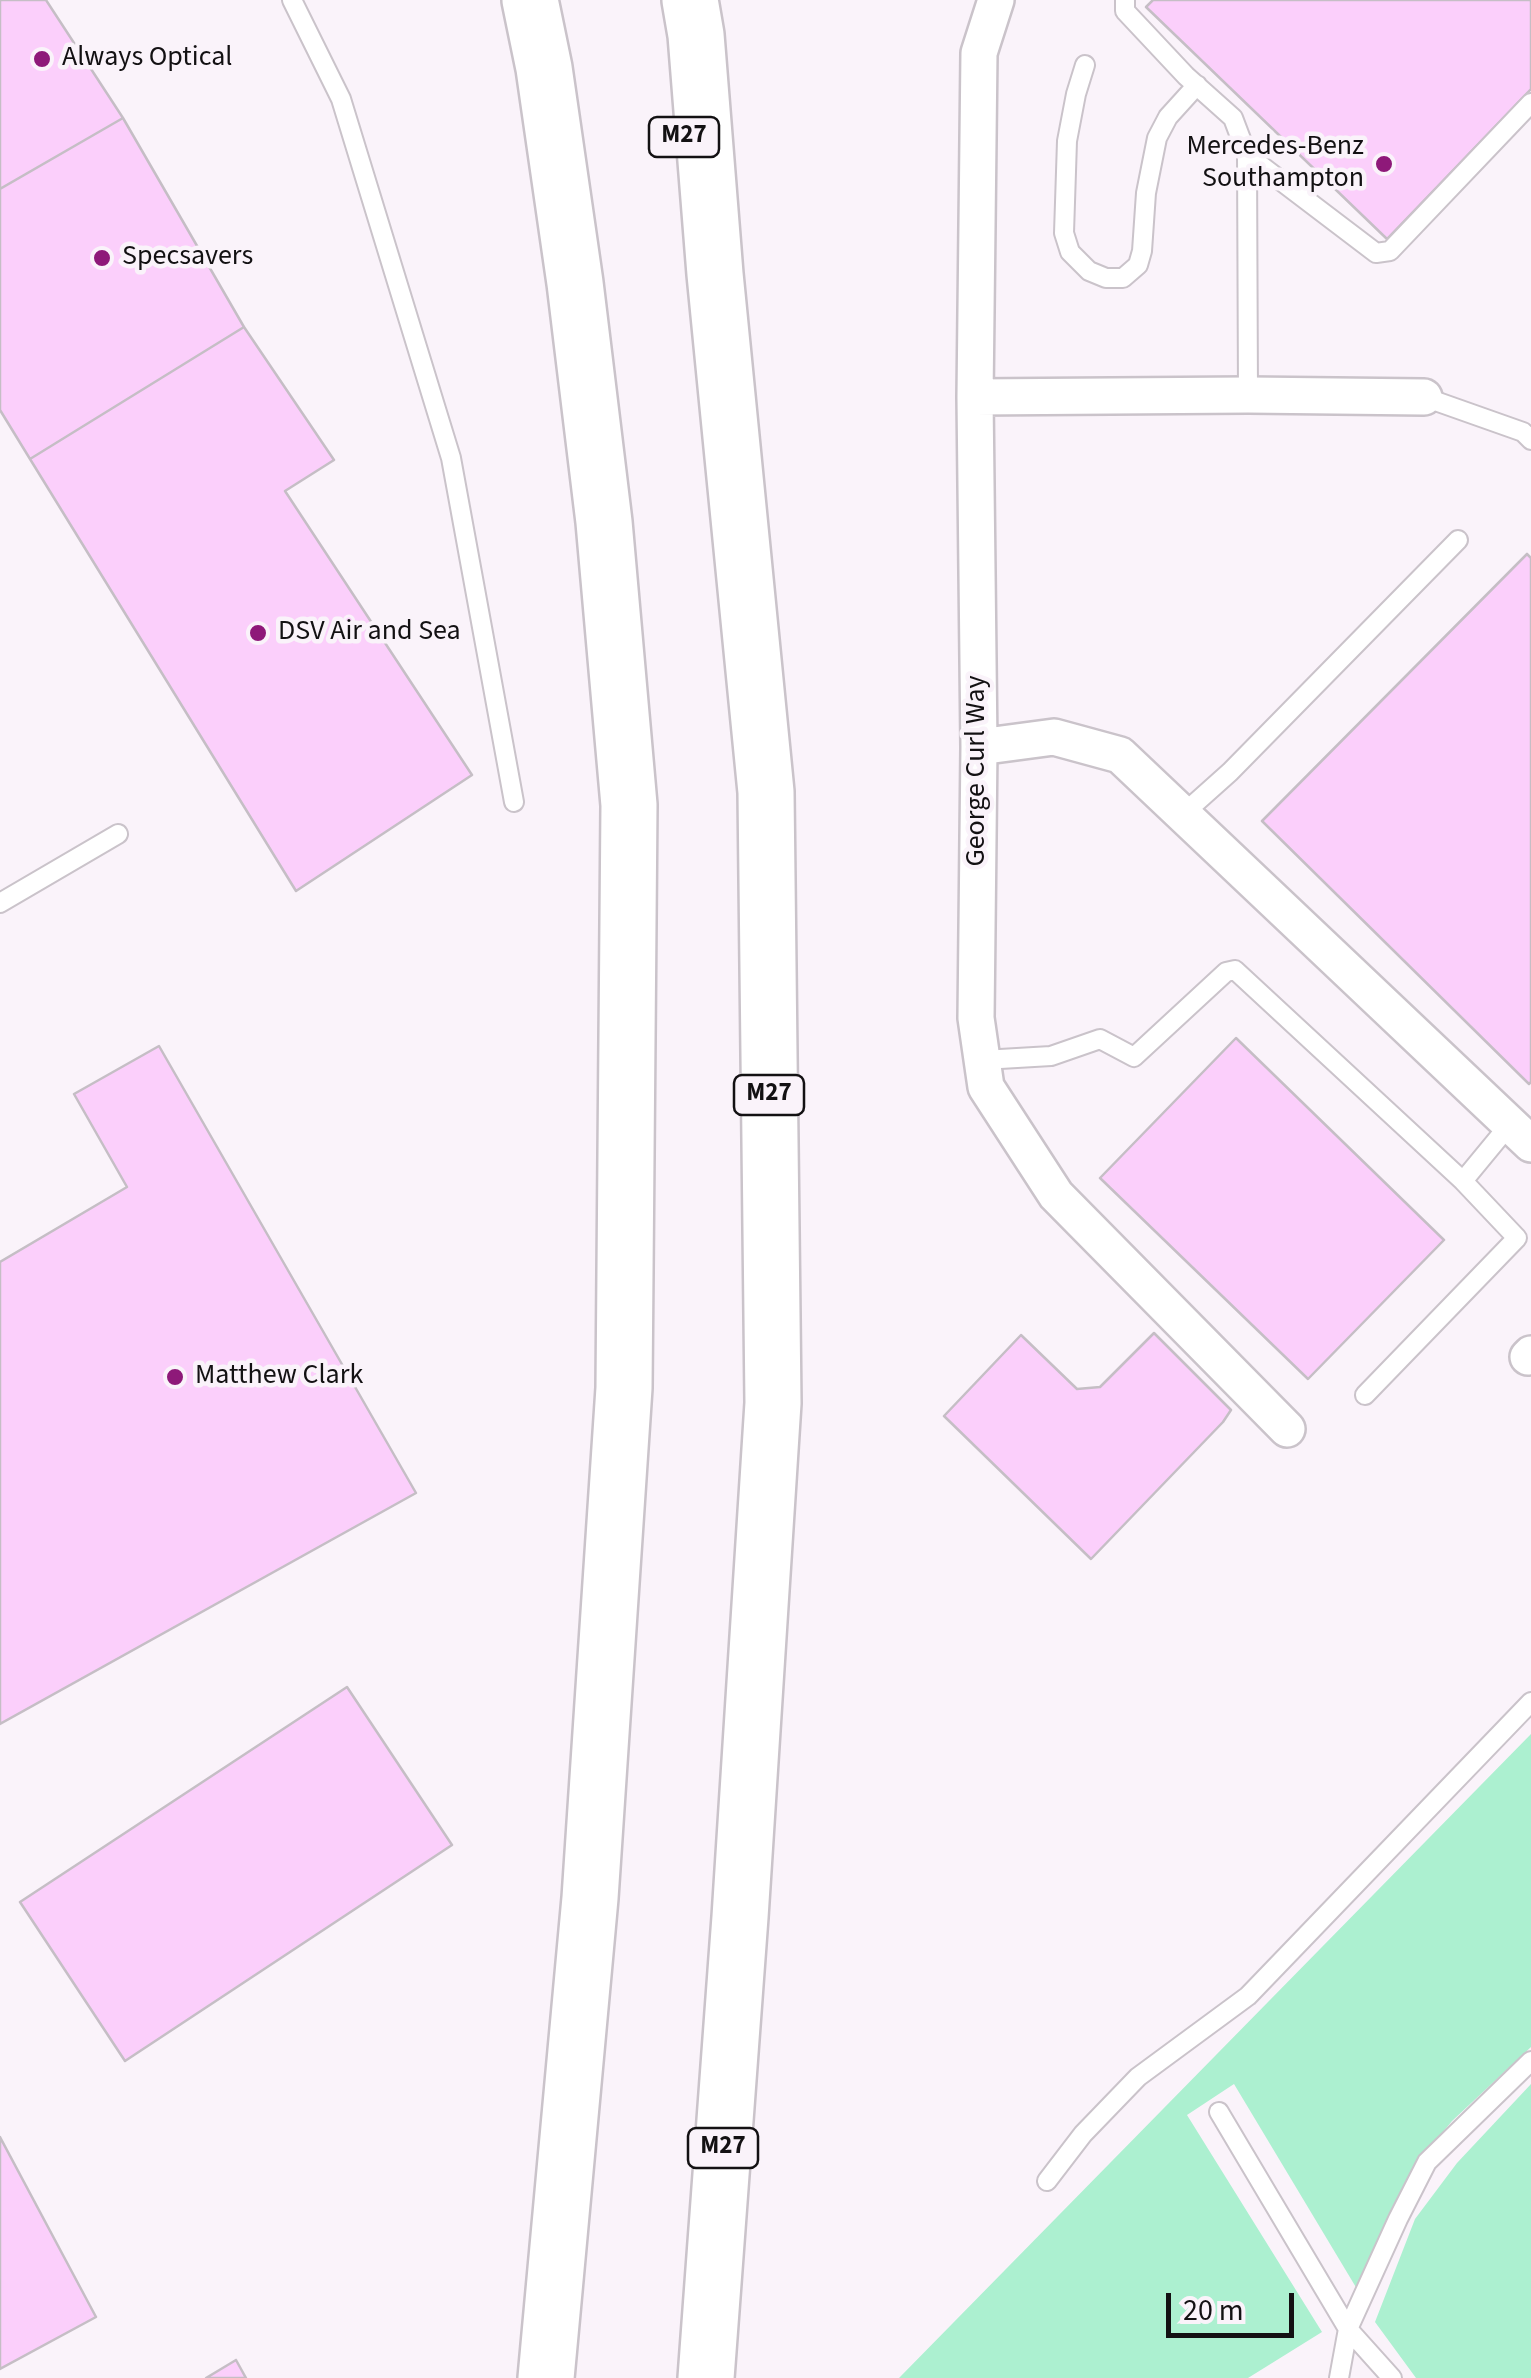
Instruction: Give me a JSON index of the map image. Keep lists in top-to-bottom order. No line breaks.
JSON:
{"streets":{"highway":["M27"],"street":["George Curl Way"]},"places":["Always Optical","Mercedes-Benz Southampton","Specsavers","DSV Air and Sea","Matthew Clark"],"scale_bar":"20 m"}
